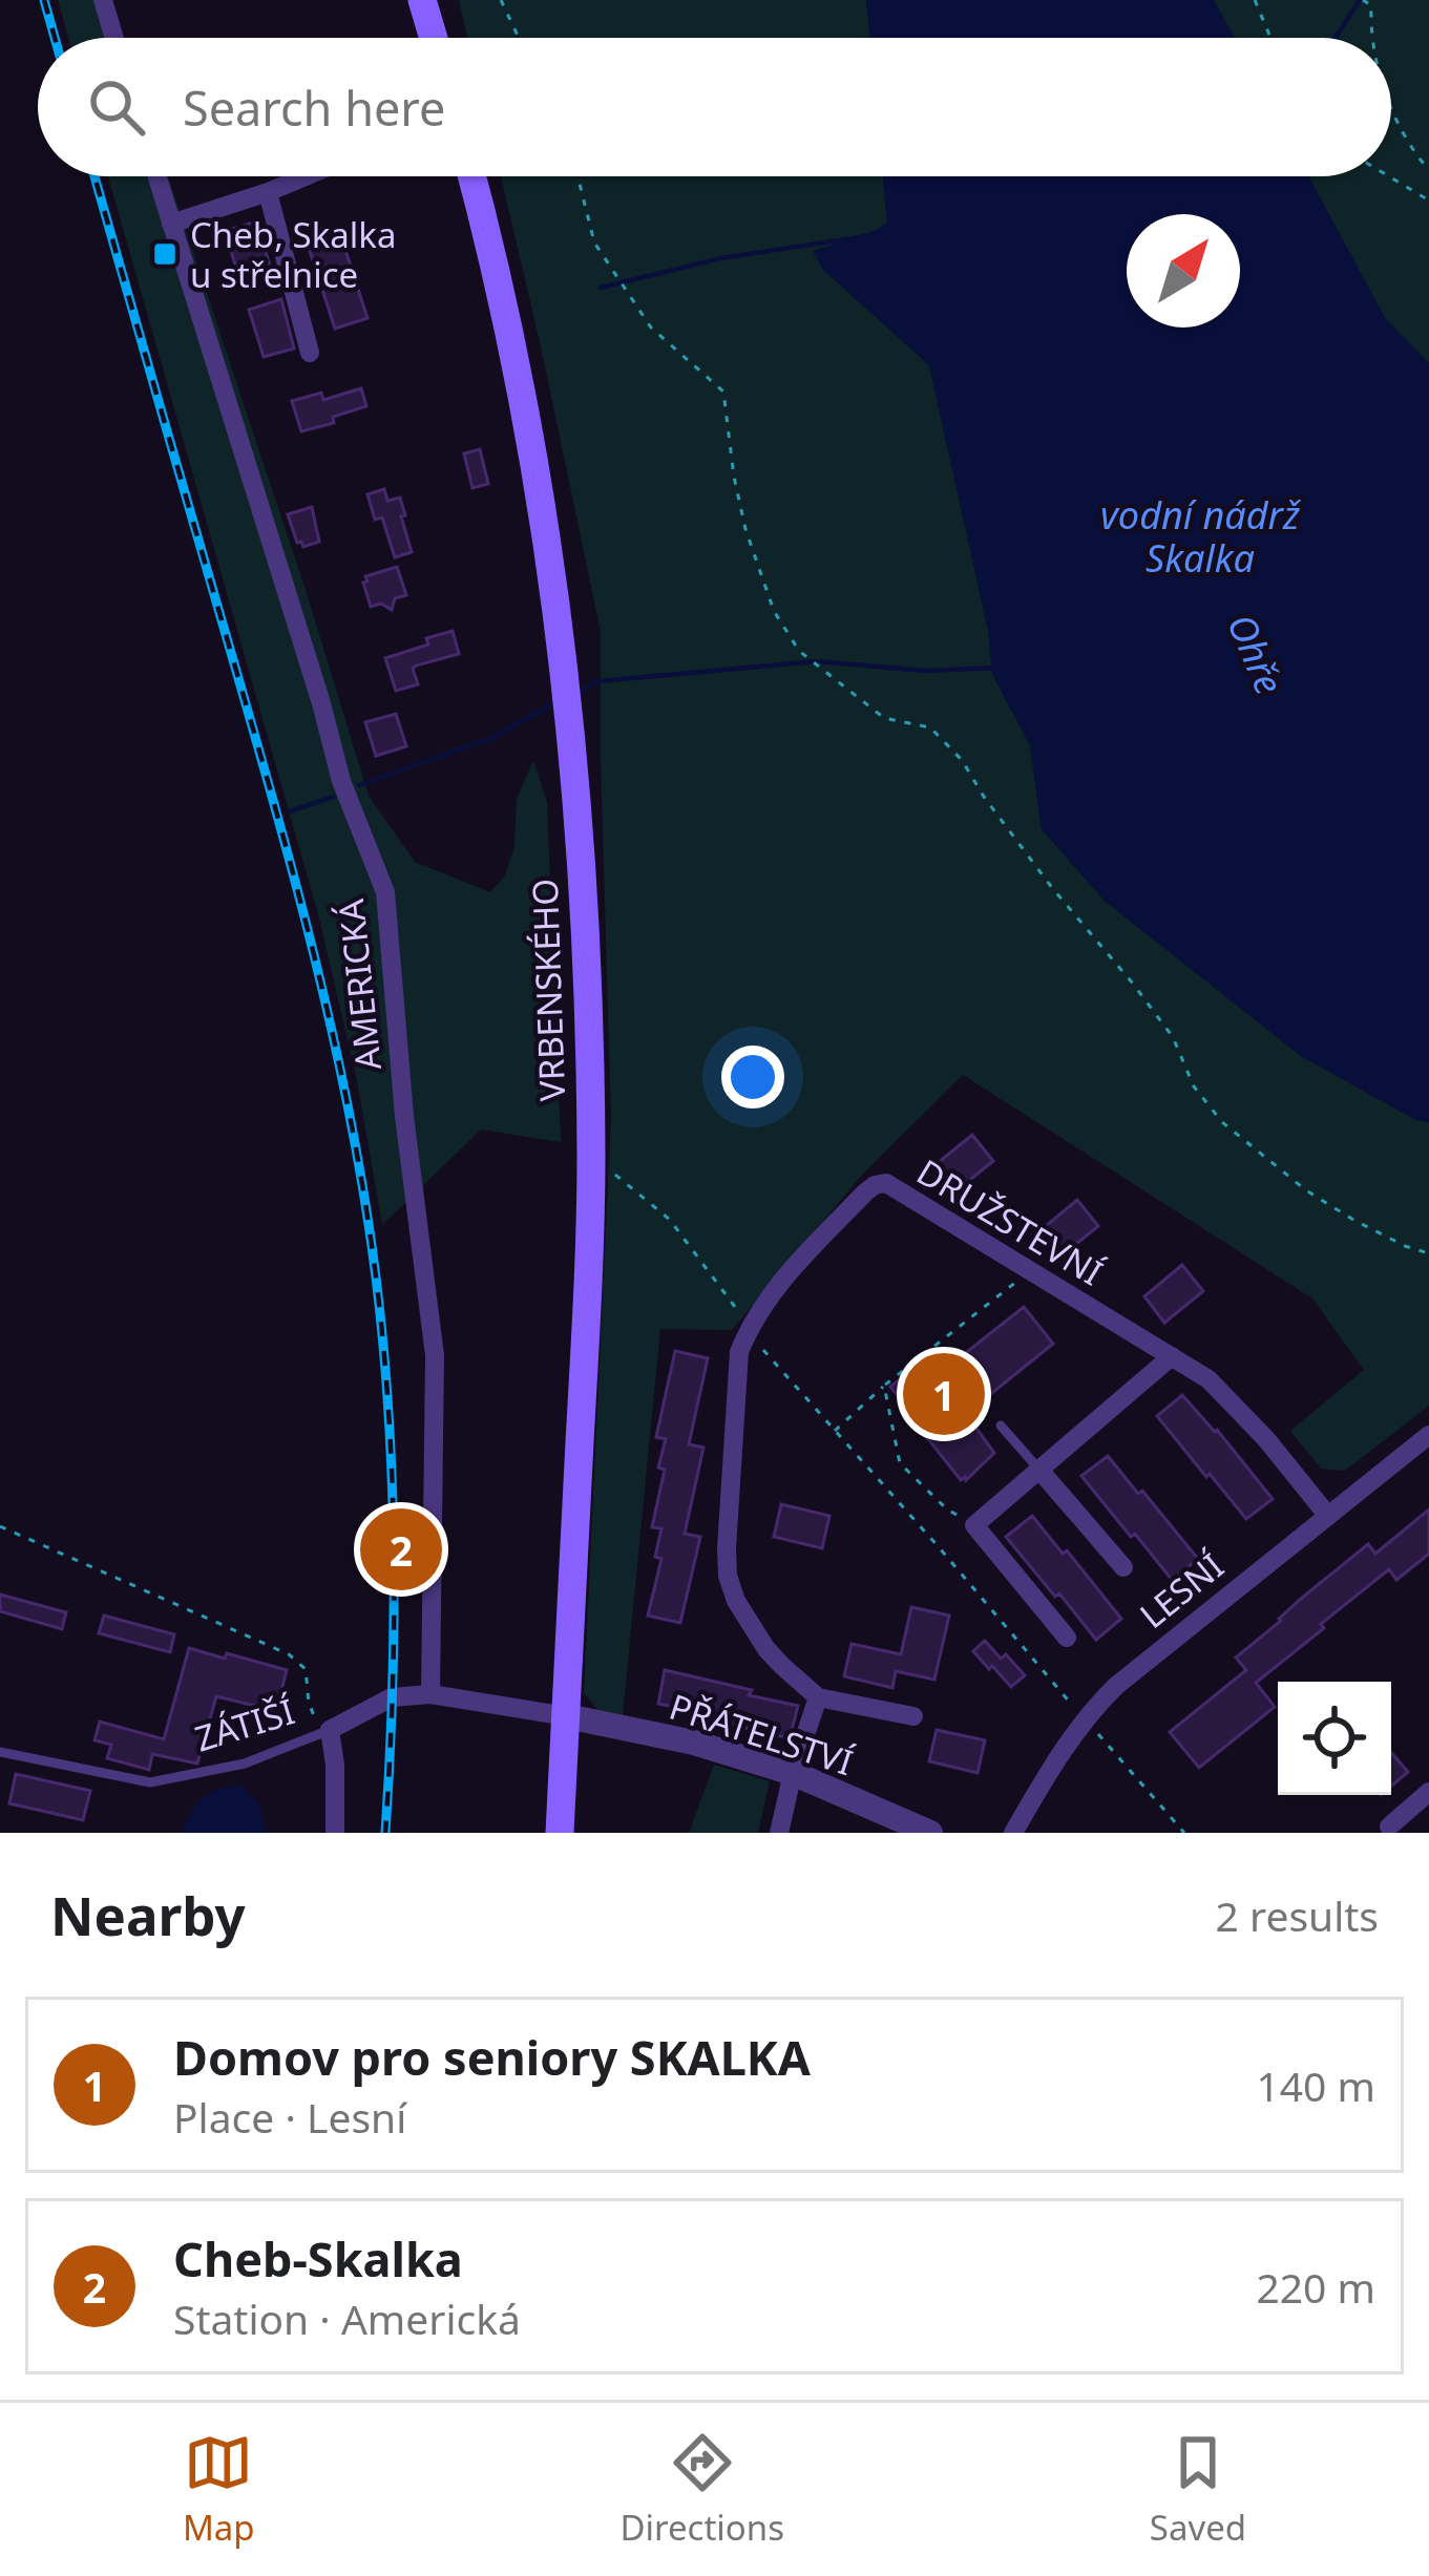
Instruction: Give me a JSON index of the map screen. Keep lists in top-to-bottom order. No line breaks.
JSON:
{"streets":{"main road":["VRBENSKÉHO"],"street":["AMERICKÁ","DRUŽSTEVNÍ","LESNÍ","ZÁTIŠÍ","PŘÁTELSTVÍ"]},"crossings":[["VRBENSKÉHO","PŘÁTELSTVÍ"],["DRUŽSTEVNÍ","LESNÍ"]],"water":["vodní nádrž Skalka","Ohře"],"places":{"transit":["Cheb, Skalka u střelnice"]},"north":"top right","page":{"search":"Search here","pins":["1","2"],"heading":["Nearby","2 results"],"list":[{"mark":"1","name":"Domov pro seniory SKALKA","note":"Place · Lesní","value":"140 m"},{"mark":"2","name":"Cheb-Skalka","note":"Station · Americká","value":"220 m"}],"nav":["Map","Directions","Saved"]}}
